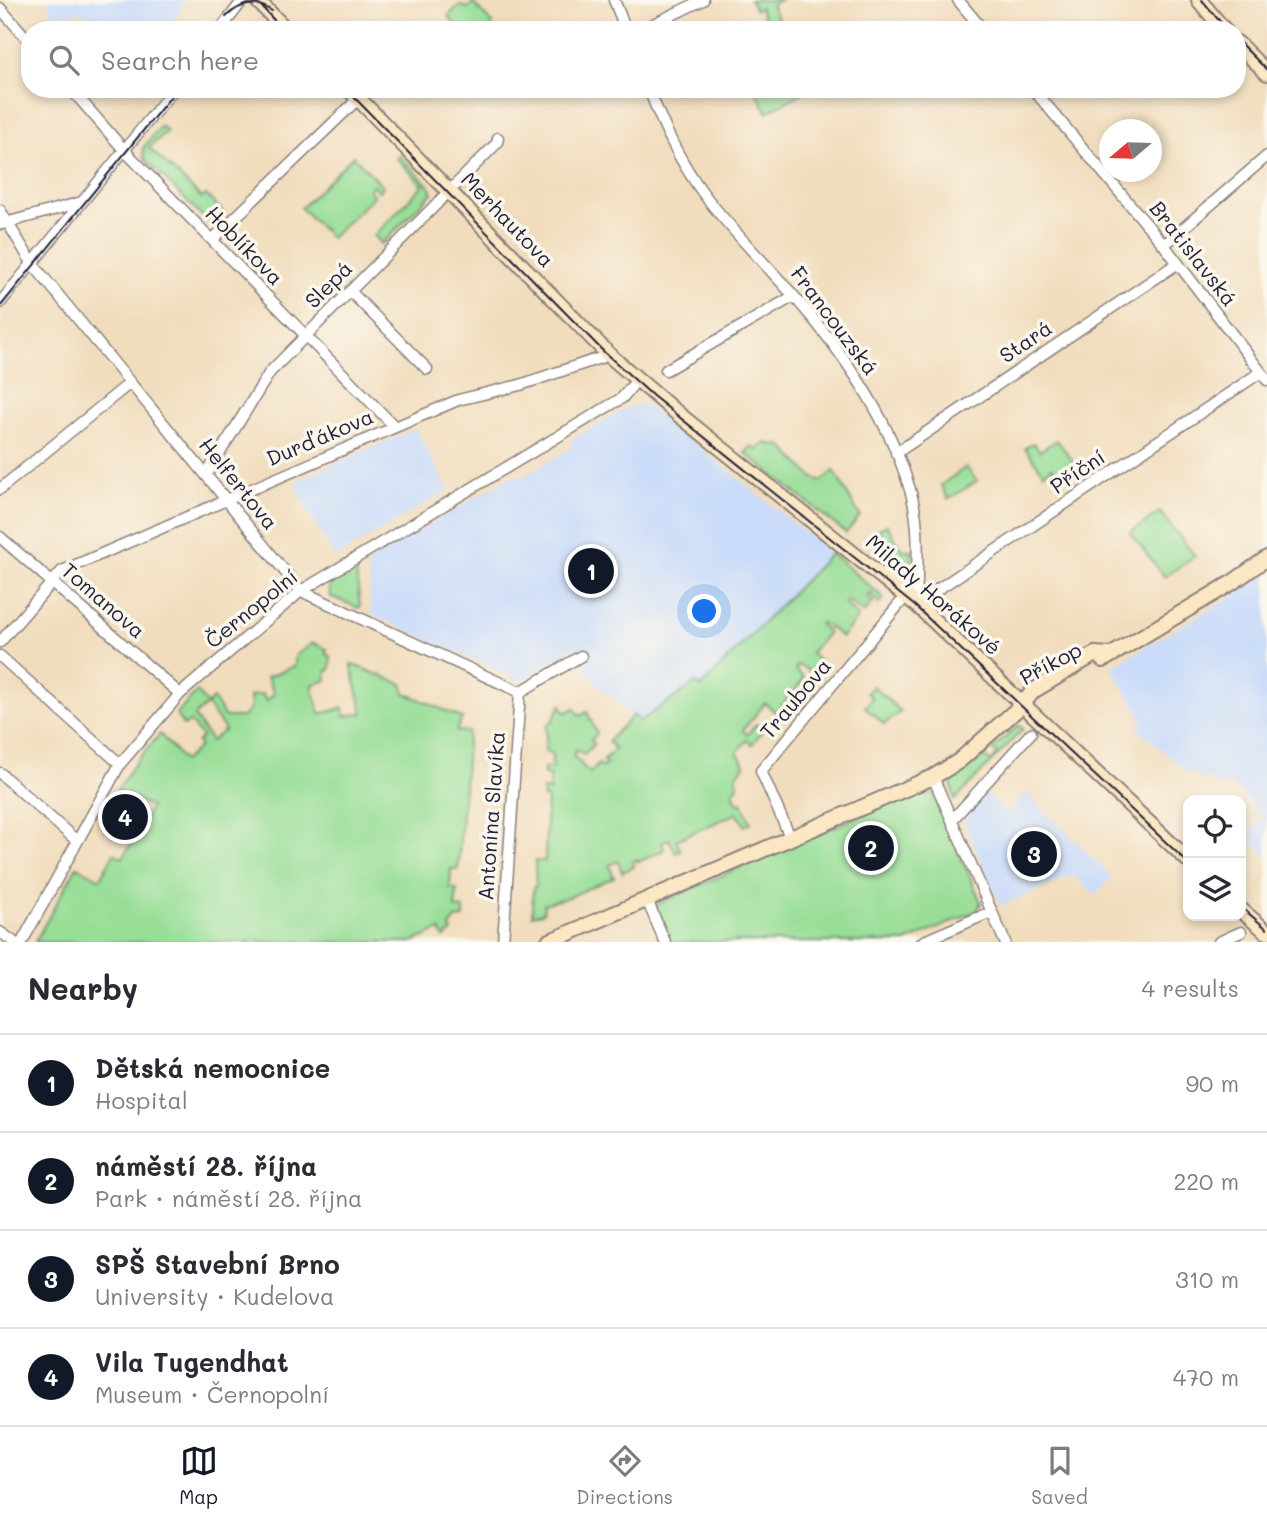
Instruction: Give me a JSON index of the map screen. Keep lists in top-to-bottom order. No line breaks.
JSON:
{"streets":{"street":["Merhautova","Hoblíkova","Bratislavská","Slepá","Francouzská","Stará","Durďákova","Příční","Helfertova","Milady Horákové","Tomanova","Černopolní","Příkop","Traubova","Antonína Slavíka"]},"crossings":[["Merhautova","Slepá"],["Merhautova","Durďákova"],["Merhautova","Milady Horákové"],["Merhautova","Černopolní"],["Hoblíkova","Slepá"],["Hoblíkova","Durďákova"],["Bratislavská","Stará"],["Bratislavská","Příční"],["Slepá","Helfertova"],["Francouzská","Stará"],["Francouzská","Příční"],["Francouzská","Milady Horákové"],["Francouzská","Traubova"],["Durďákova","Helfertova"],["Durďákova","Tomanova"],["Příční","Milady Horákové"],["Příční","Traubova"],["Helfertova","Černopolní"],["Helfertova","Antonína Slavíka"],["Milady Horákové","Černopolní"],["Milady Horákové","Příkop"],["Milady Horákové","Traubova"],["Tomanova","Černopolní"],["Příkop","Traubova"]],"north":"left","page":{"search":"Search here","pins":["1","4","2","3"],"heading":["Nearby","4 results"],"list":[{"mark":"1","name":"Dětská nemocnice","note":"Hospital","value":"90 m"},{"mark":"2","name":"náměstí 28. října","note":"Park · náměstí 28. října","value":"220 m"},{"mark":"3","name":"SPŠ Stavební Brno","note":"University · Kudelova","value":"310 m"},{"mark":"4","name":"Vila Tugendhat","note":"Museum · Černopolní","value":"470 m"}],"nav":["Map","Directions","Saved"]}}
